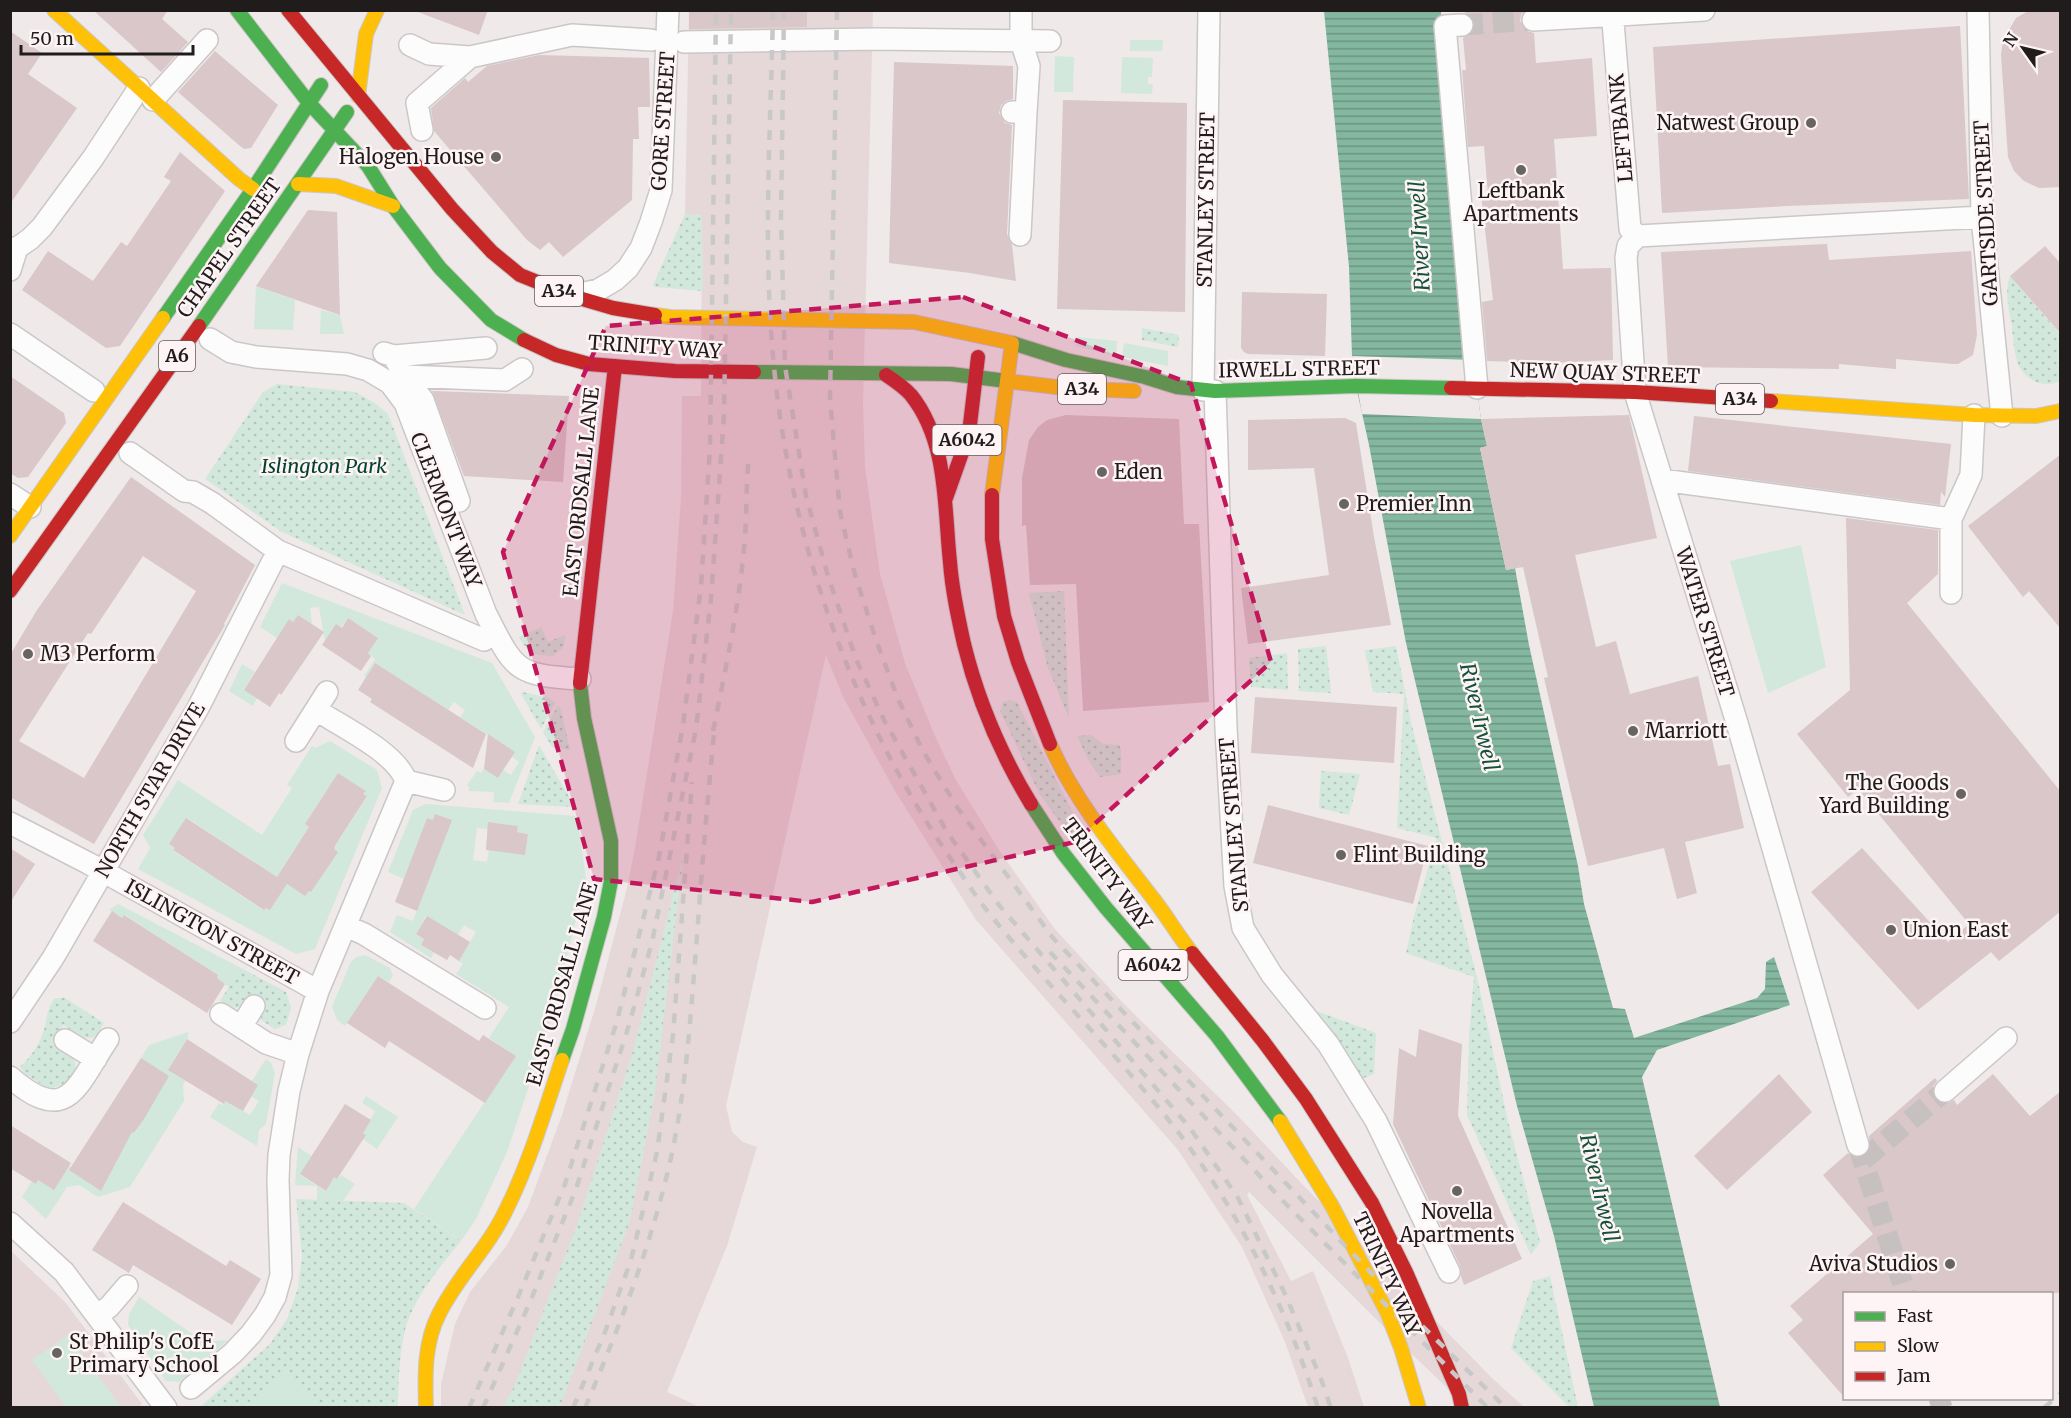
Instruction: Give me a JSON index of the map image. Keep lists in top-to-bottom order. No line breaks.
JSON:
{"streets":{"main road":["CHAPEL STREET","A34","TRINITY WAY","A6","IRWELL STREET","NEW QUAY STREET","A6042","EAST ORDSALL LANE"],"street":["GORE STREET","LEFTBANK","STANLEY STREET","GARTSIDE STREET","CLERMONT WAY","WATER STREET","NORTH STAR DRIVE","ISLINGTON STREET"]},"crossings":[["GORE STREET","TRINITY WAY"],["LEFTBANK","WATER STREET"],["STANLEY STREET","IRWELL STREET"],["GARTSIDE STREET","A34"],["GARTSIDE STREET","NEW QUAY STREET"],["CHAPEL STREET","TRINITY WAY"],["A34","NEW QUAY STREET"],["TRINITY WAY","IRWELL STREET"],["TRINITY WAY","EAST ORDSALL LANE"],["IRWELL STREET","NEW QUAY STREET"],["NEW QUAY STREET","WATER STREET"],["EAST ORDSALL LANE","CLERMONT WAY"],["NORTH STAR DRIVE","ISLINGTON STREET"]],"water":["River Irwell"],"parks":["Islington Park"],"places":["Natwest Group","Halogen House","Leftbank Apartments","Eden","Premier Inn","M3 Perform","Marriott","The Goods Yard Building","Flint Building","Union East","Novella Apartments","Aviva Studios","St Philip's CofE Primary School"],"legend":["Fast","Slow","Jam"],"scale_bar":"50 m","north":"top left"}
